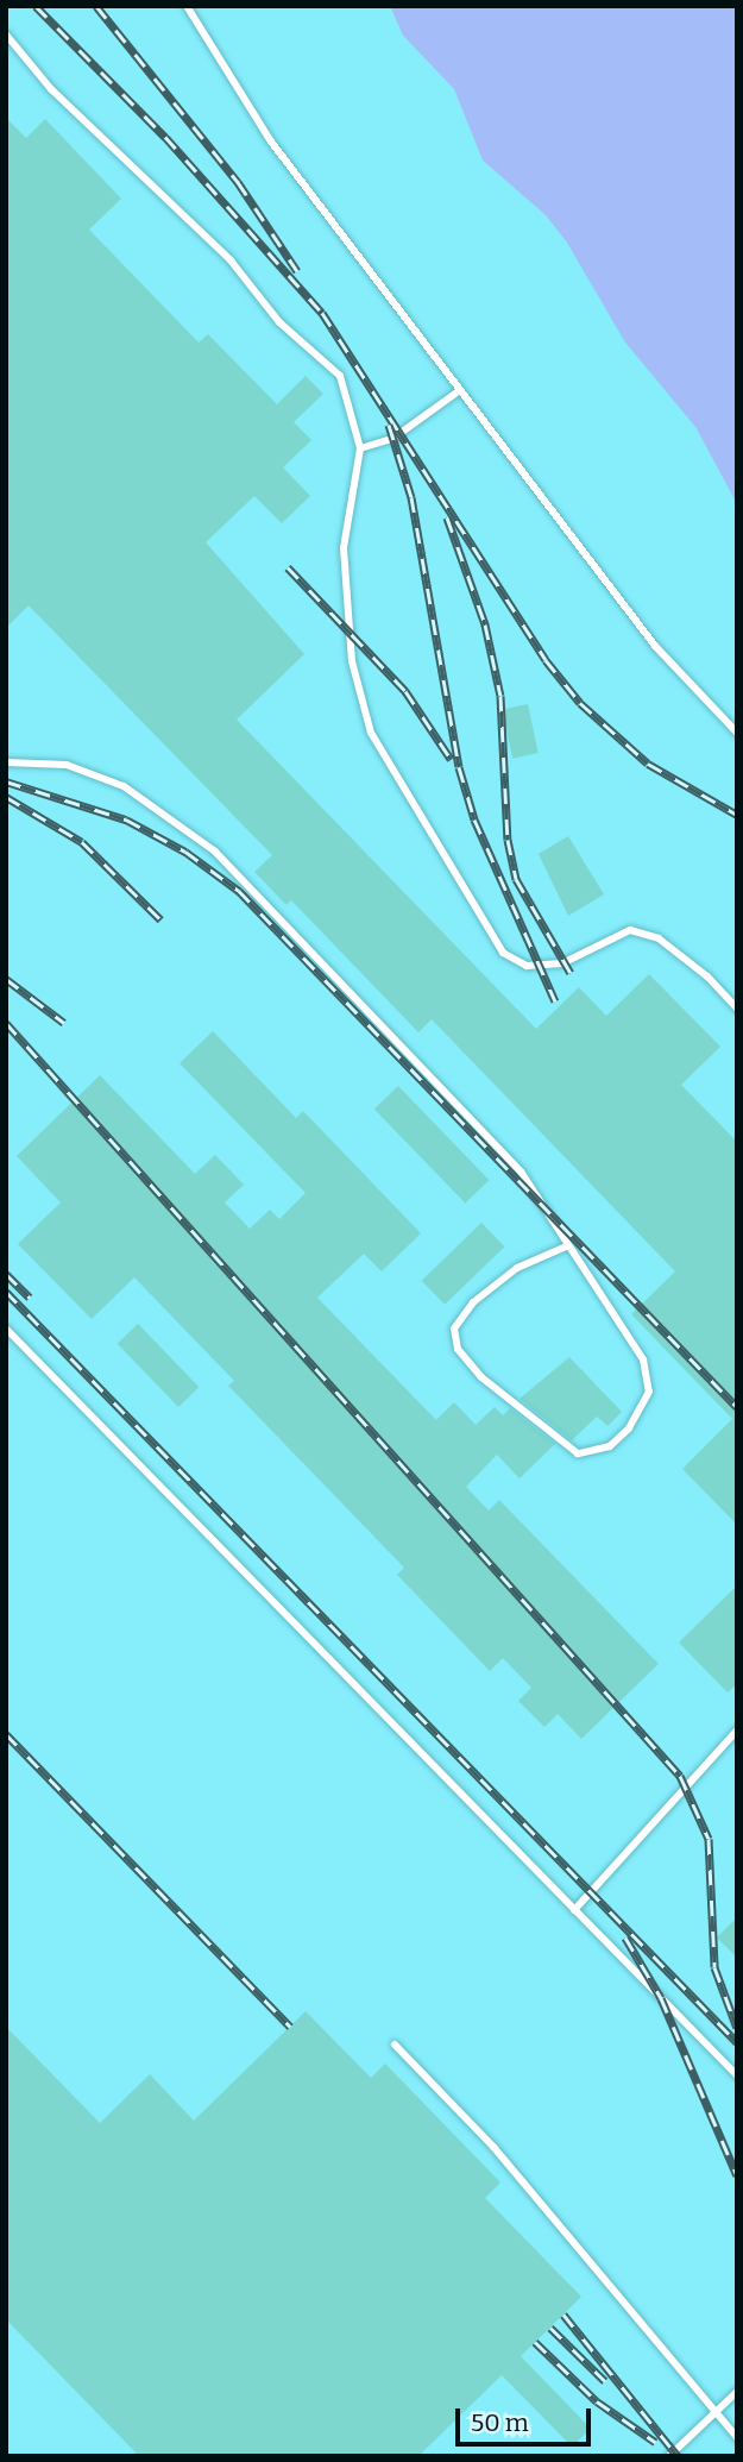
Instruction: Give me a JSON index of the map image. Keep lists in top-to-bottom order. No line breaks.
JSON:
{"scale_bar":"50 m"}
